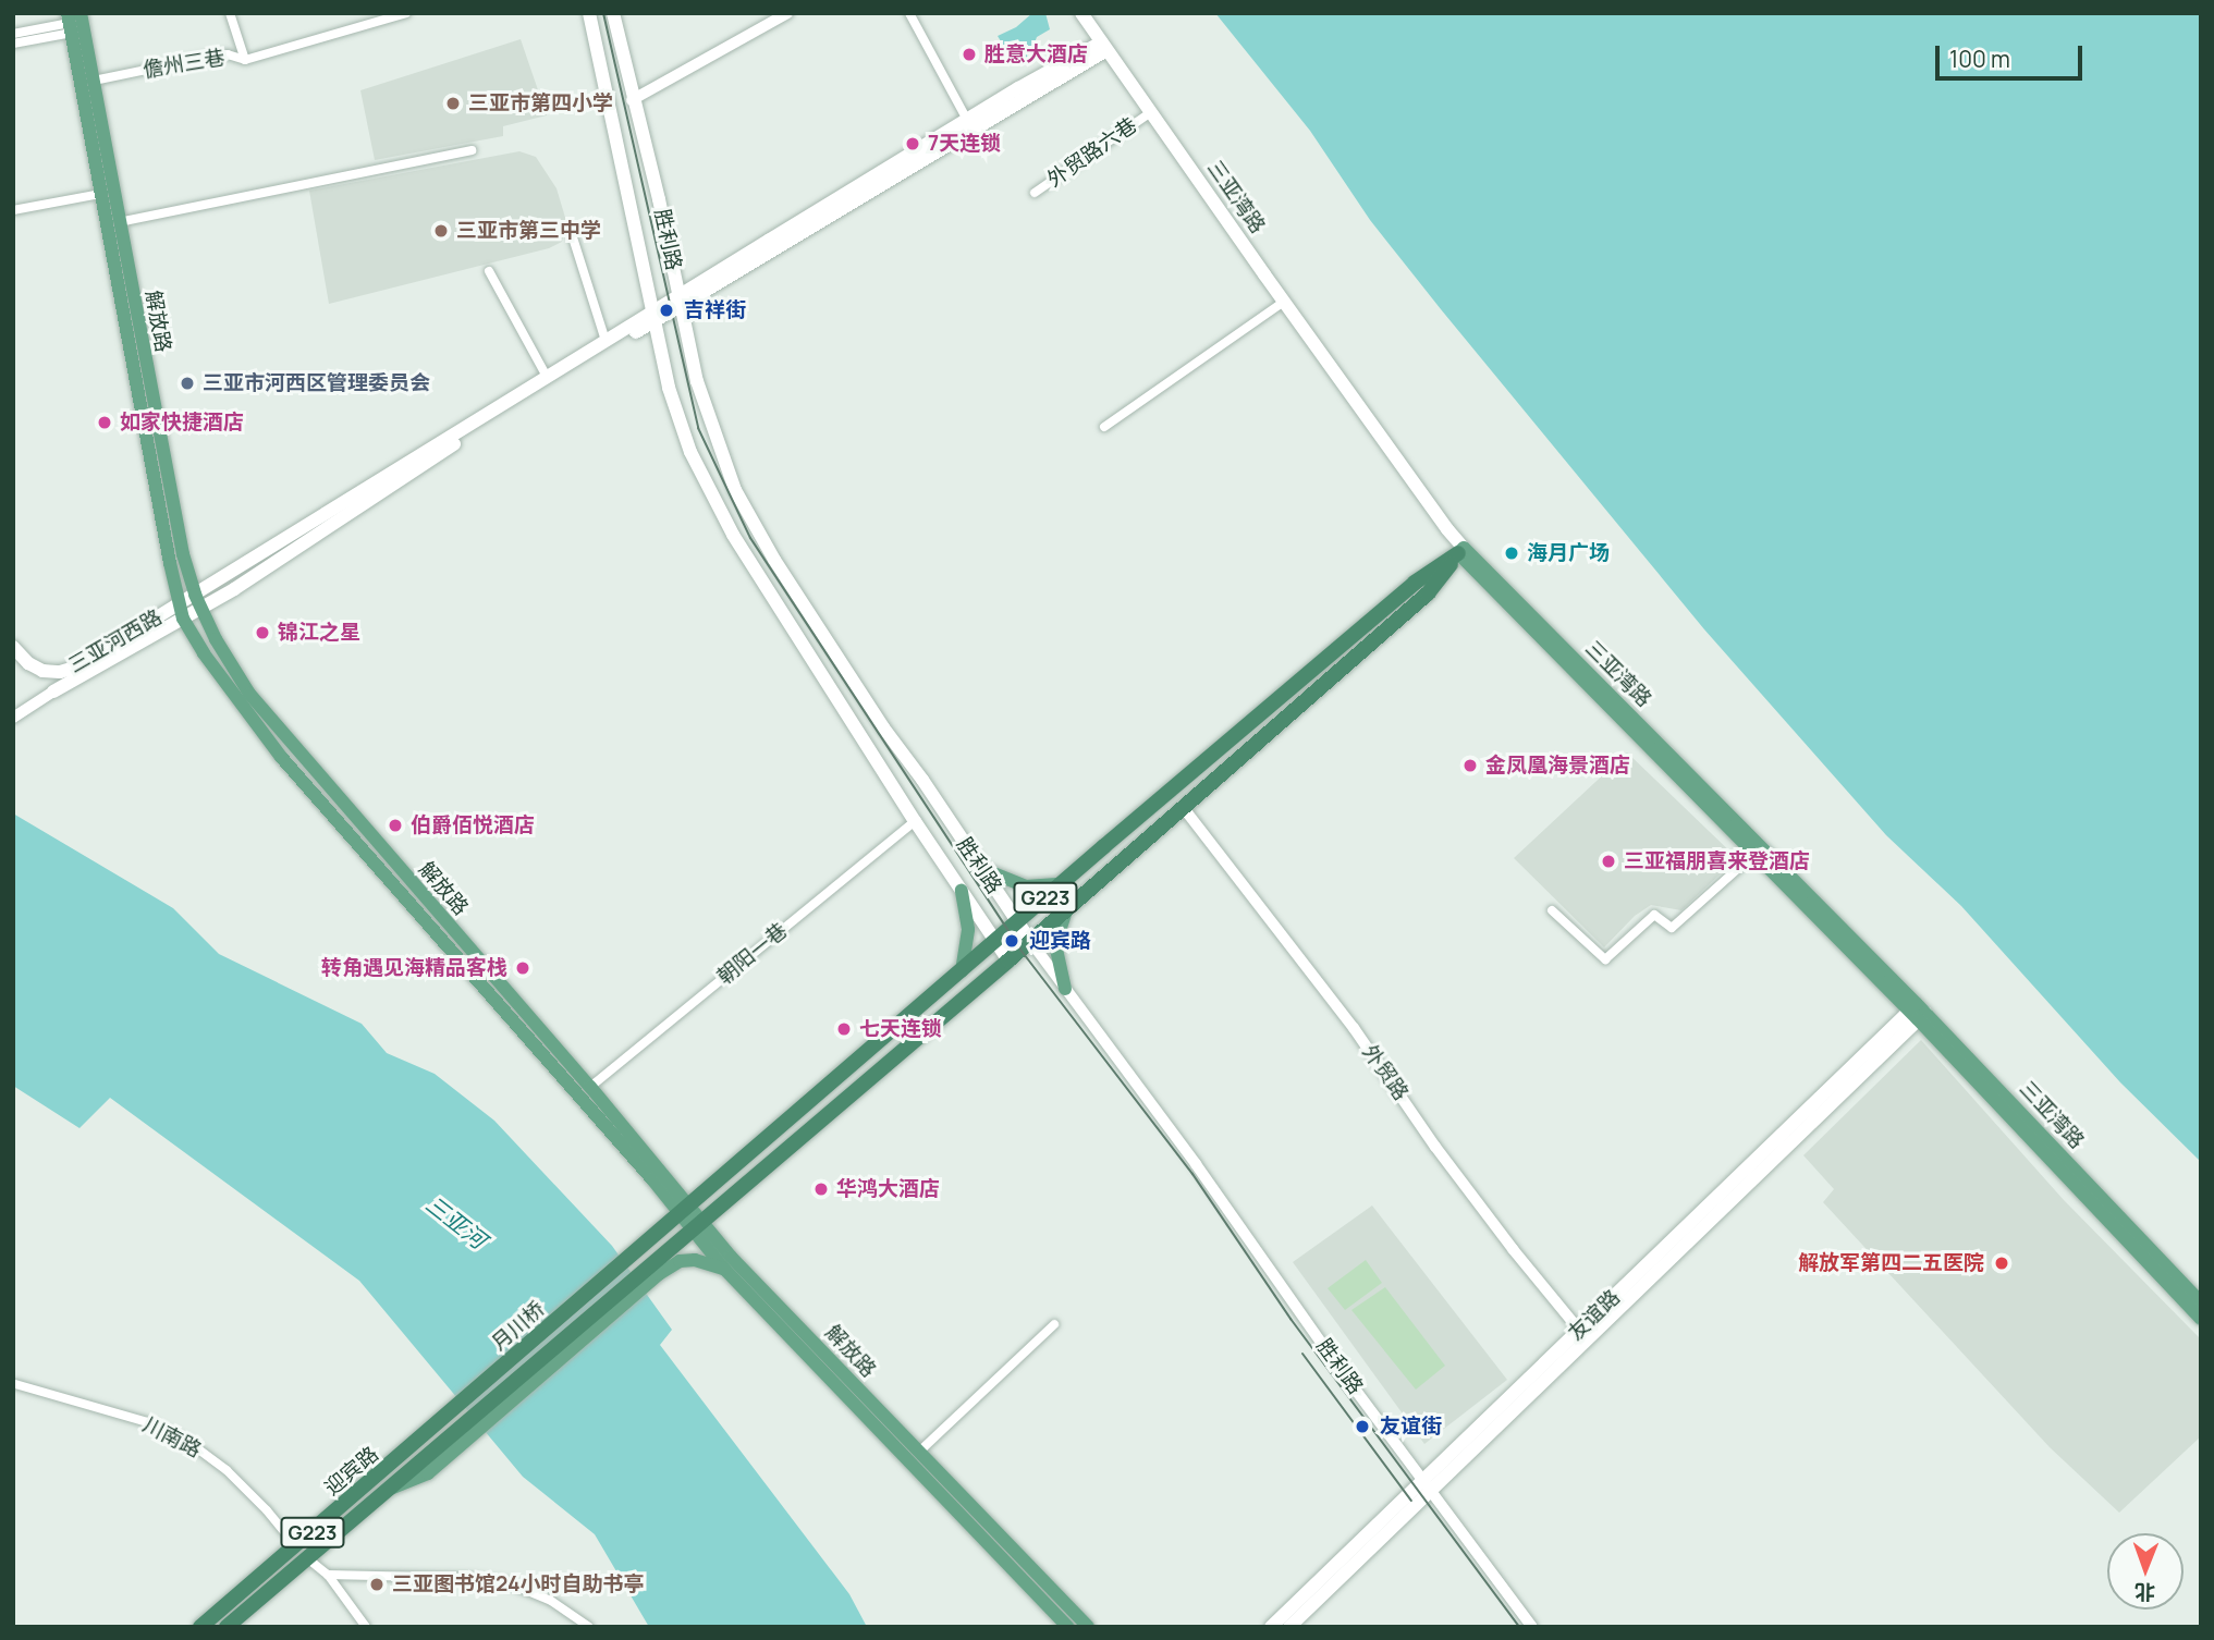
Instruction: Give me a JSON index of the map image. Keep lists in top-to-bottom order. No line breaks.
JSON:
{"streets":{"highway":["G223","月川桥","迎宾路"],"main road":["三亚湾路","胜利路","解放路","三亚河西路","友谊路"],"street":["儋州三巷","外贸路六巷","朝阳一巷","外贸路","川南路"]},"crossings":[["儋州三巷","解放路"],["外贸路六巷","三亚湾路"],["三亚湾路","G223"],["三亚湾路","友谊路"],["胜利路","G223"],["胜利路","朝阳一巷"],["胜利路","友谊路"],["解放路","三亚河西路"],["解放路","G223"],["解放路","朝阳一巷"],["解放路","月川桥"],["G223","外贸路"],["G223","月川桥"],["外贸路","友谊路"],["月川桥","迎宾路"],["川南路","迎宾路"]],"water":["三亚河"],"places":["胜意大酒店","三亚市第四小学","7天连锁","三亚市第三中学","吉祥街","三亚市河西区管理委员会","如家快捷酒店","海月广场","锦江之星","金凤凰海景酒店","伯爵佰悦酒店","三亚福朋喜来登酒店","迎宾路","转角遇见海精品客栈","七天连锁","华鸿大酒店","解放军第四二五医院","友谊街","三亚图书馆24小时自助书亭"],"scale_bar":"100 m","north":"bottom"}
